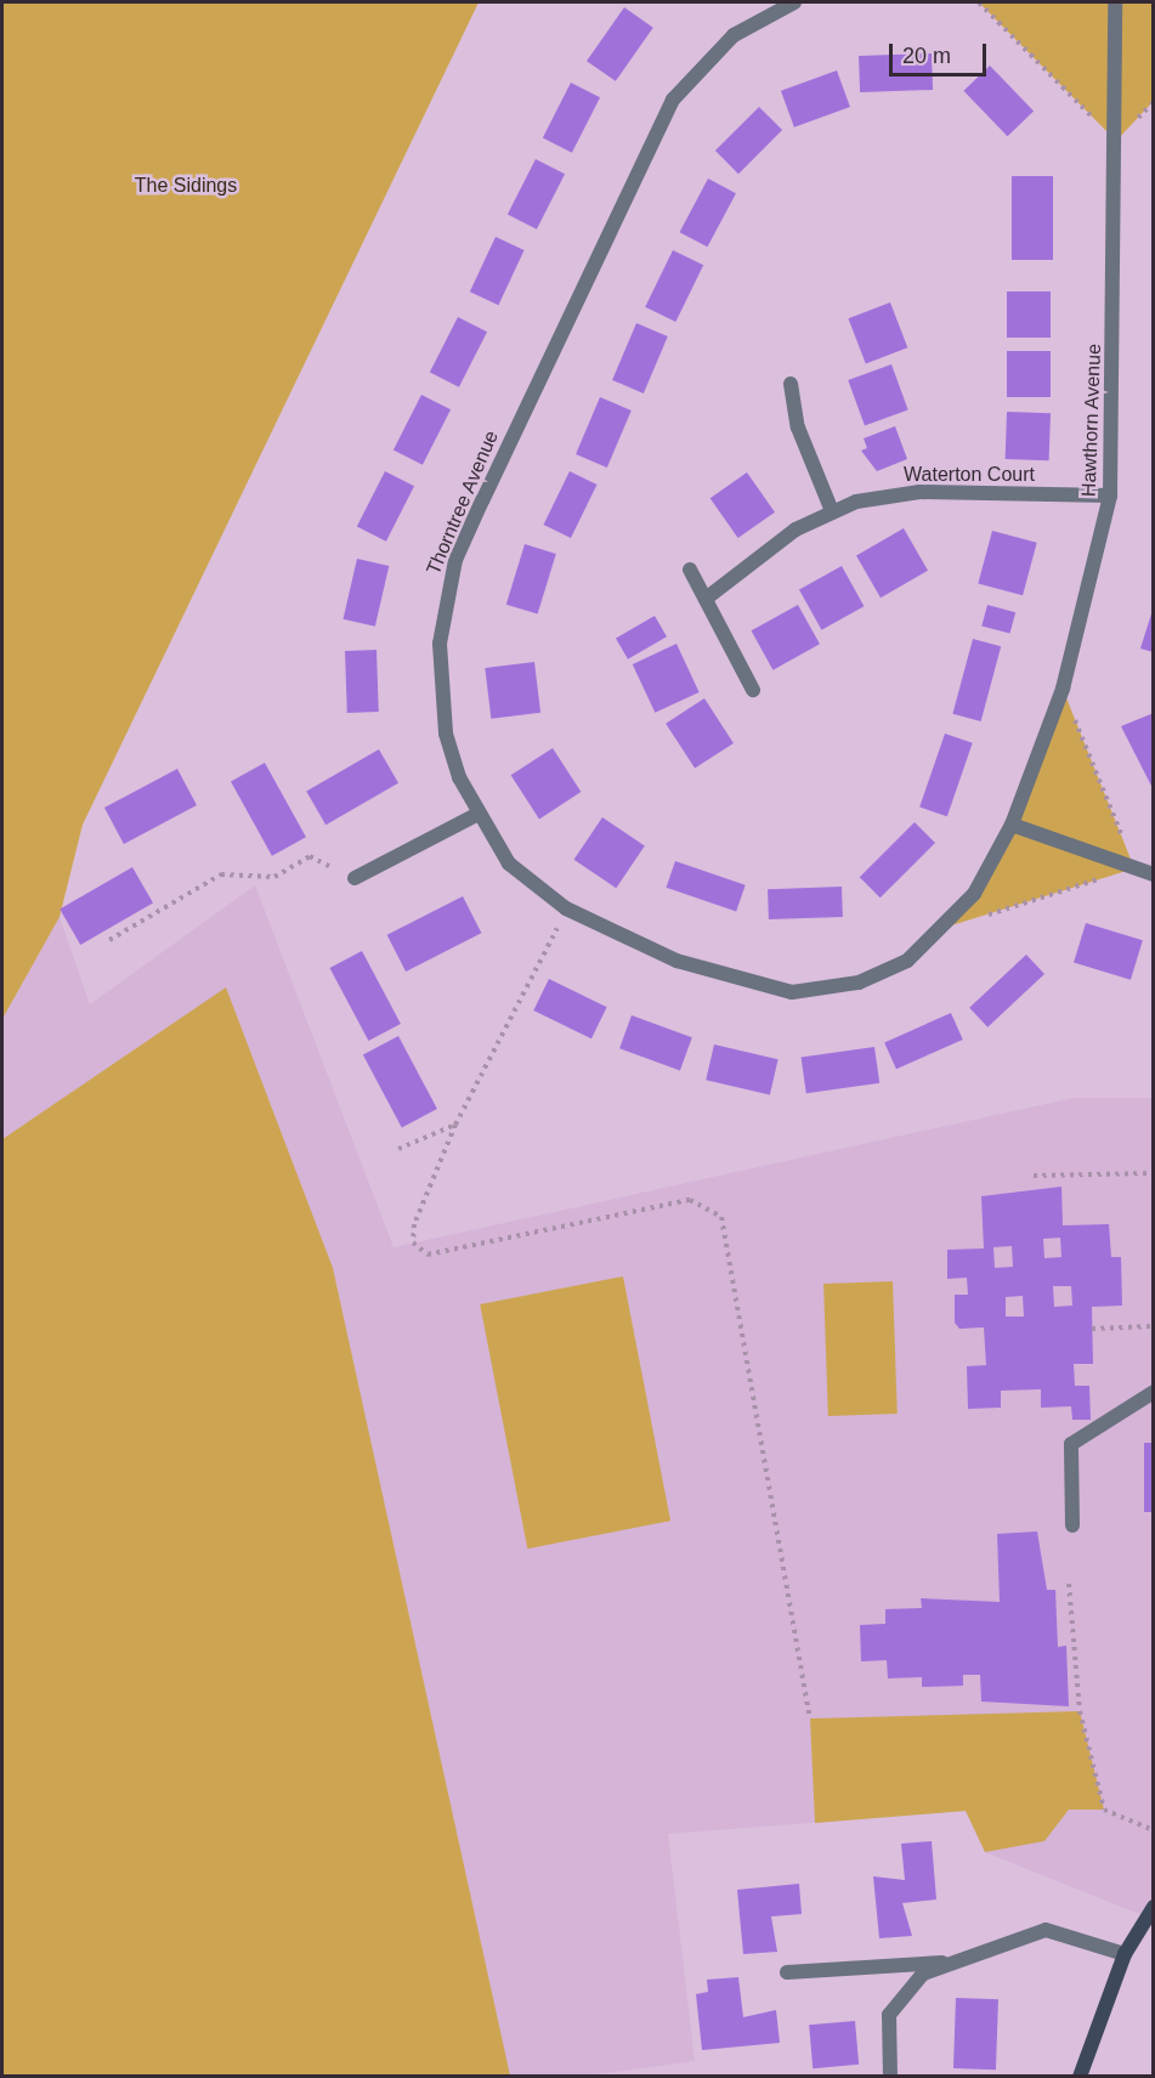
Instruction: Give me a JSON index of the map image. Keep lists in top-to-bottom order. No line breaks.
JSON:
{"streets":{"street":["Hawthorn Avenue","Waterton Court","Thorntree Avenue"]},"crossings":[["Hawthorn Avenue","Waterton Court"],["Hawthorn Avenue","Thorntree Avenue"]],"parks":["The Sidings"],"scale_bar":"20 m"}
